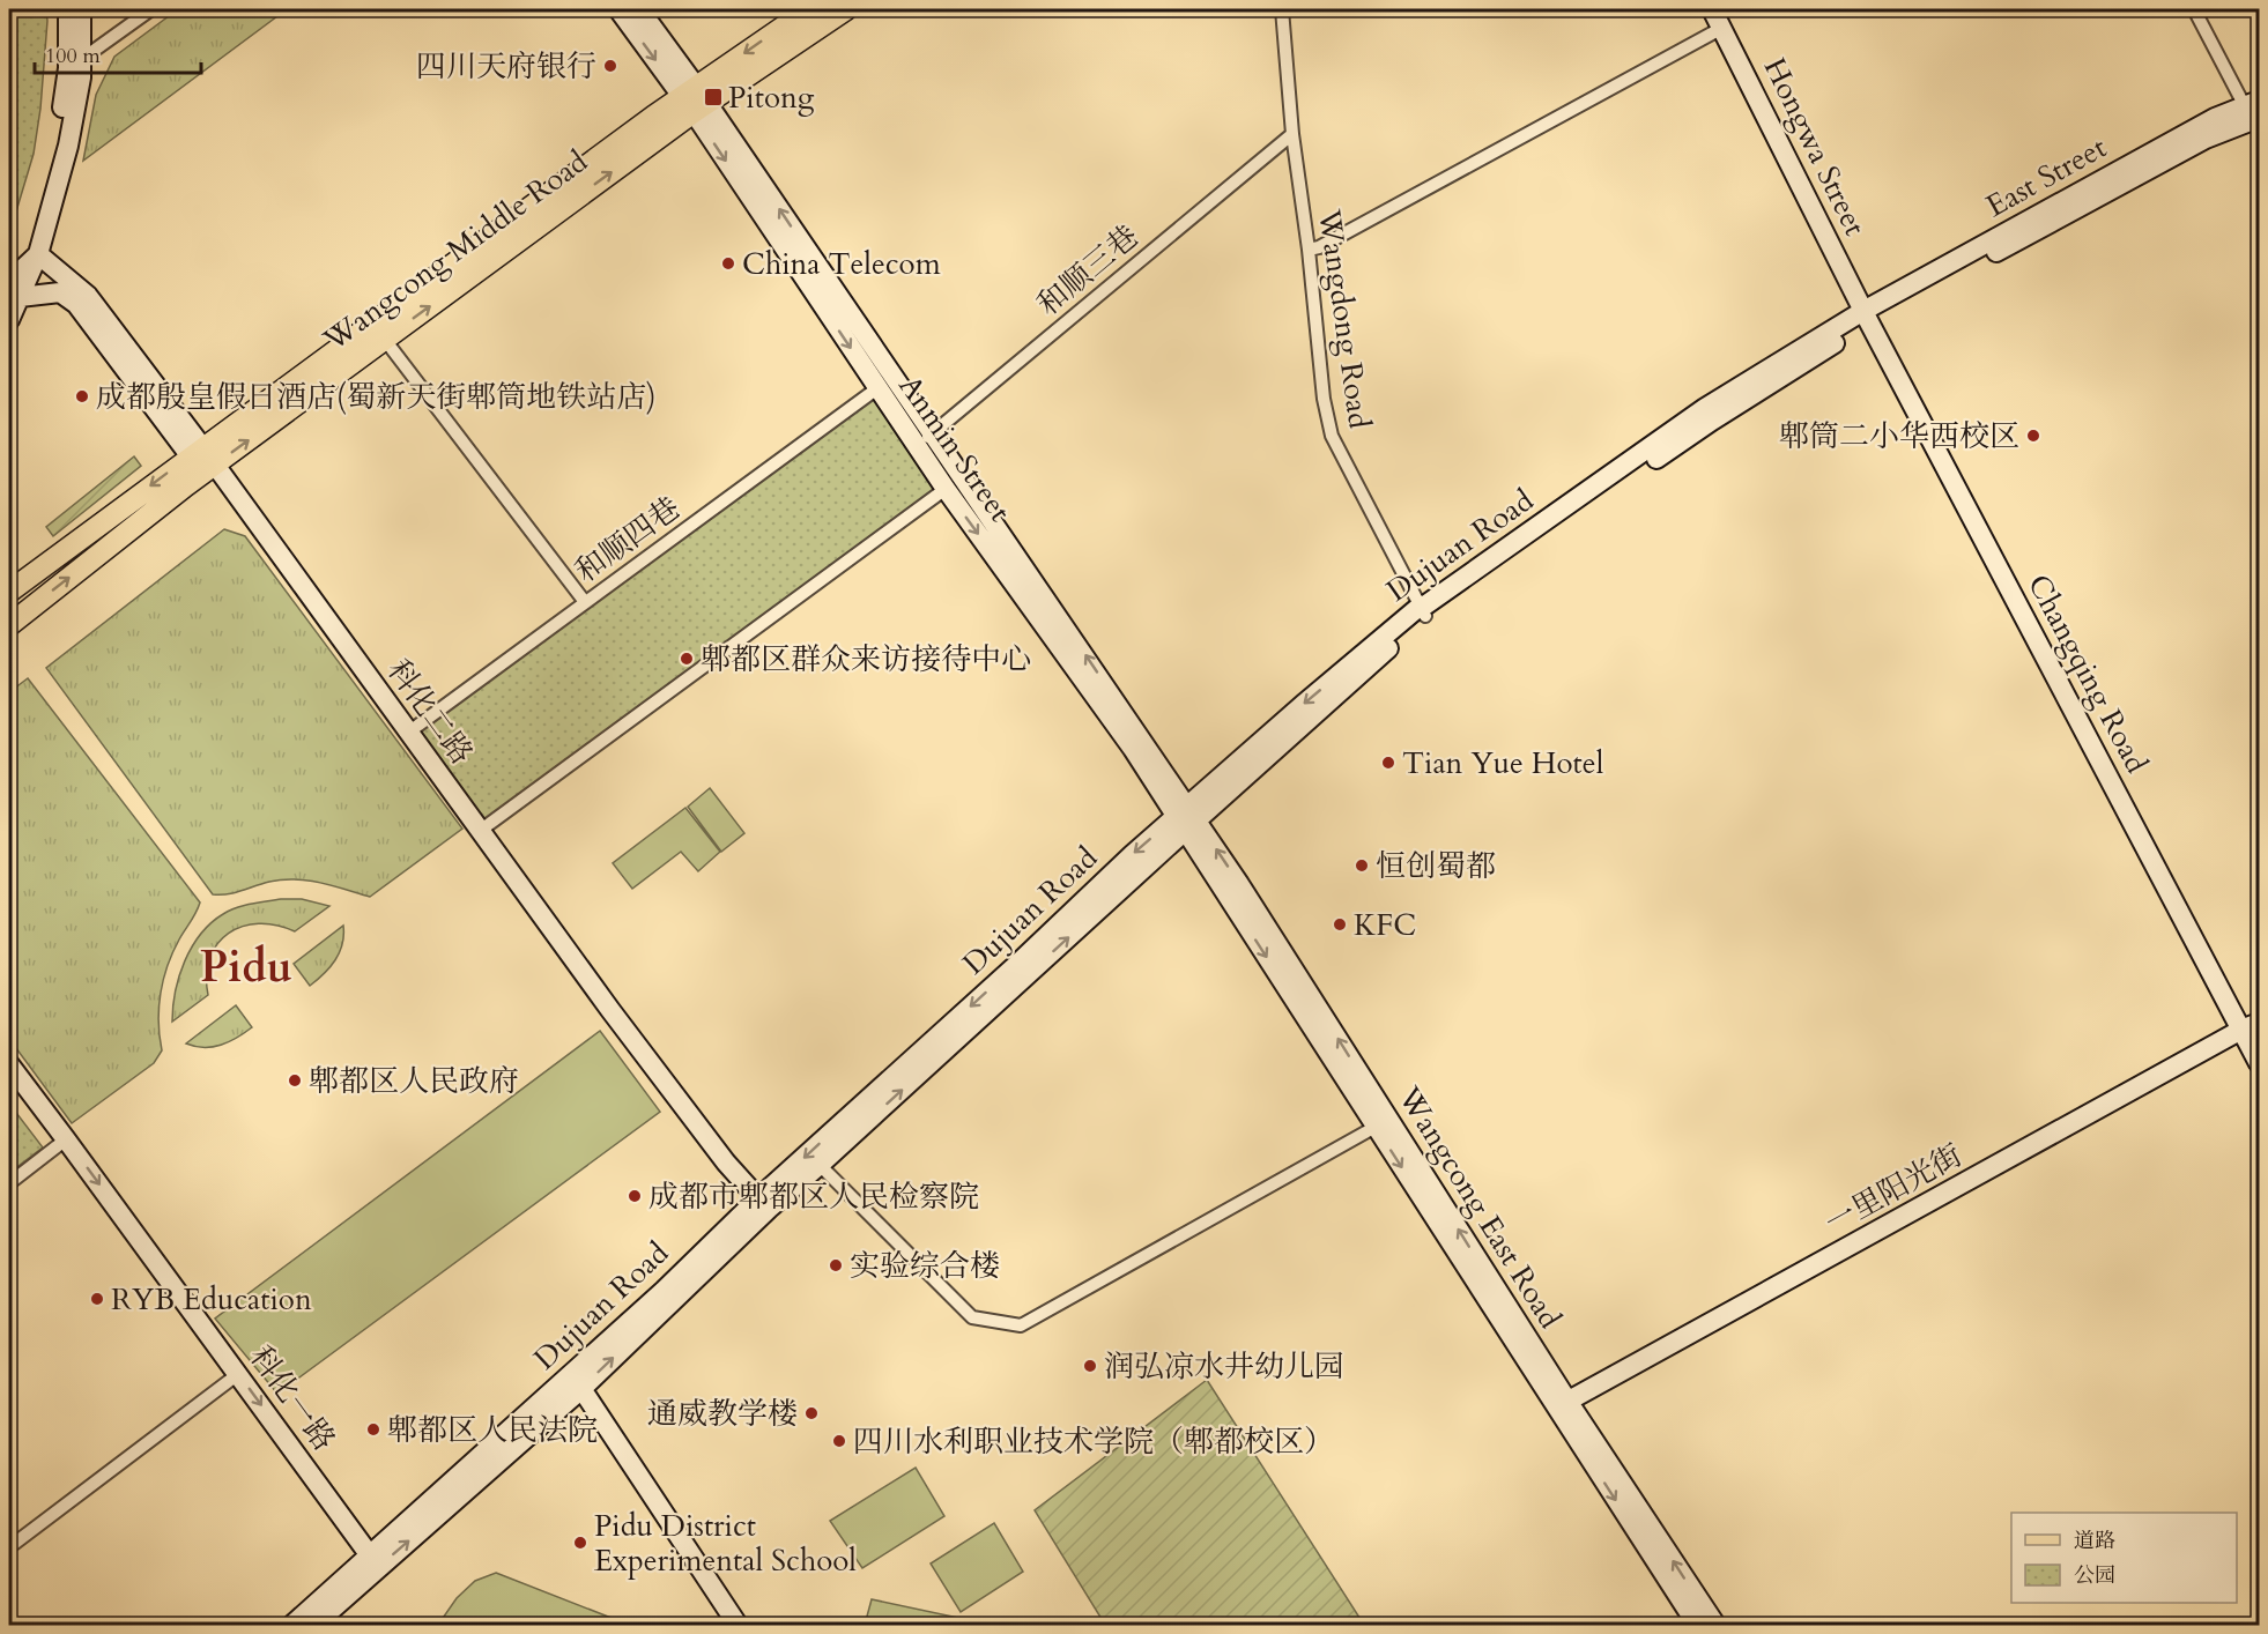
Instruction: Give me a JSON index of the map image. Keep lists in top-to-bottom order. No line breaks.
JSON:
{"streets":{"main road":["Hongwa Street","East Street","Wangcong Middle Road","Anmin Street","Dujuan Road","Changqing Road","科化二路","一里阳光街","Wangcong East Road","科化一路"],"street":["和顺三巷","Wangdong Road","和顺四巷"]},"crossings":[["Hongwa Street","East Street"],["Hongwa Street","Dujuan Road"],["Hongwa Street","Changqing Road"],["East Street","Dujuan Road"],["East Street","Changqing Road"],["Wangcong Middle Road","Anmin Street"],["Wangcong Middle Road","科化二路"],["和顺三巷","Wangdong Road"],["和顺三巷","Anmin Street"],["Wangdong Road","Dujuan Road"],["Anmin Street","和顺四巷"],["Anmin Street","Dujuan Road"],["Anmin Street","Wangcong East Road"],["和顺四巷","科化二路"],["Dujuan Road","Changqing Road"],["Dujuan Road","科化二路"],["Dujuan Road","Wangcong East Road"],["Dujuan Road","科化一路"],["Changqing Road","一里阳光街"],["一里阳光街","Wangcong East Road"]],"one_way":["科化一路"],"districts":["Pidu"],"places":{"other":["四川天府银行","China Telecom","成都殷皇假日酒店(蜀新天街郫筒地铁站店)","郫筒二小华西校区","郫都区群众来访接待中心","Tian Yue Hotel","恒创蜀都","KFC","郫都区人民政府","成都市郫都区人民检察院","实验综合楼","RYB Education","润弘凉水井幼儿园","通威教学楼","郫都区人民法院","四川水利职业技术学院（郫都校区）","Pidu District Experimental School"],"transit":["Pitong"]},"legend":["道路","公园"],"scale_bar":"100 m"}
